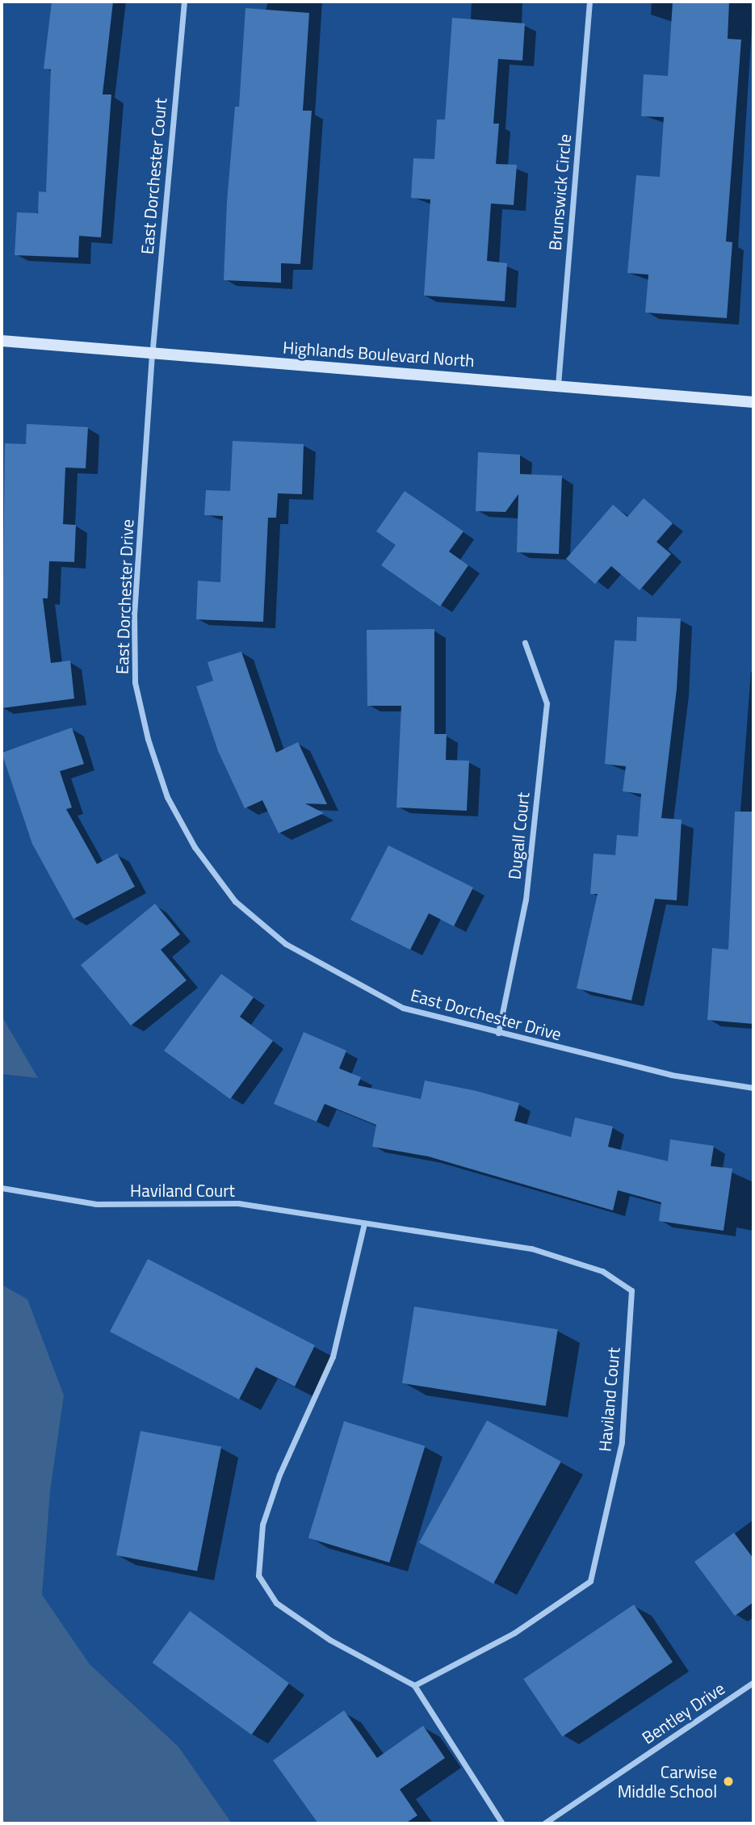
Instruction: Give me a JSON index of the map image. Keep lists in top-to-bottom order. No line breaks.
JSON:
{"streets":{"street":["East Dorchester Court","Brunswick Circle","Highlands Boulevard North","East Dorchester Drive","Dugall Court","Haviland Court","Bentley Drive"]},"crossings":[["East Dorchester Court","Highlands Boulevard North"],["East Dorchester Court","East Dorchester Drive"],["Brunswick Circle","Highlands Boulevard North"],["Highlands Boulevard North","East Dorchester Drive"],["East Dorchester Drive","Dugall Court"]],"places":["Carwise Middle School"]}
